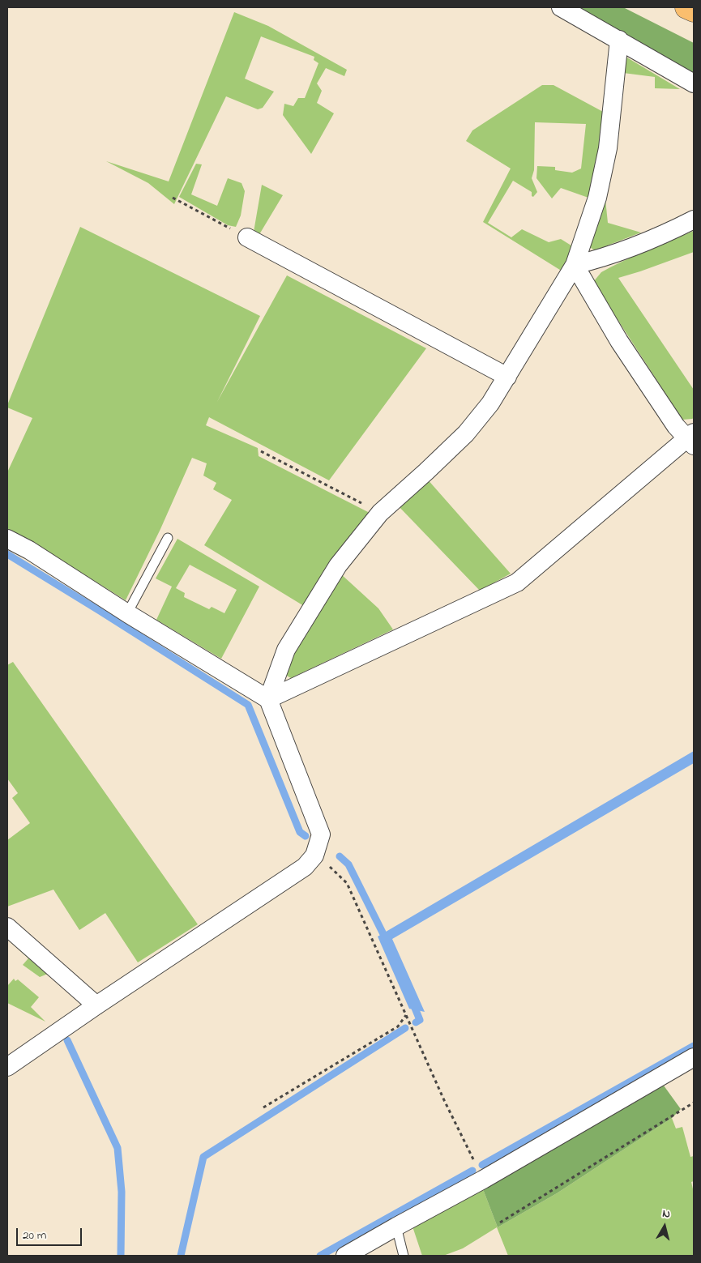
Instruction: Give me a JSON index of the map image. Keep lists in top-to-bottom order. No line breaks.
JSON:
{"scale_bar":"20 m","north":"top"}
